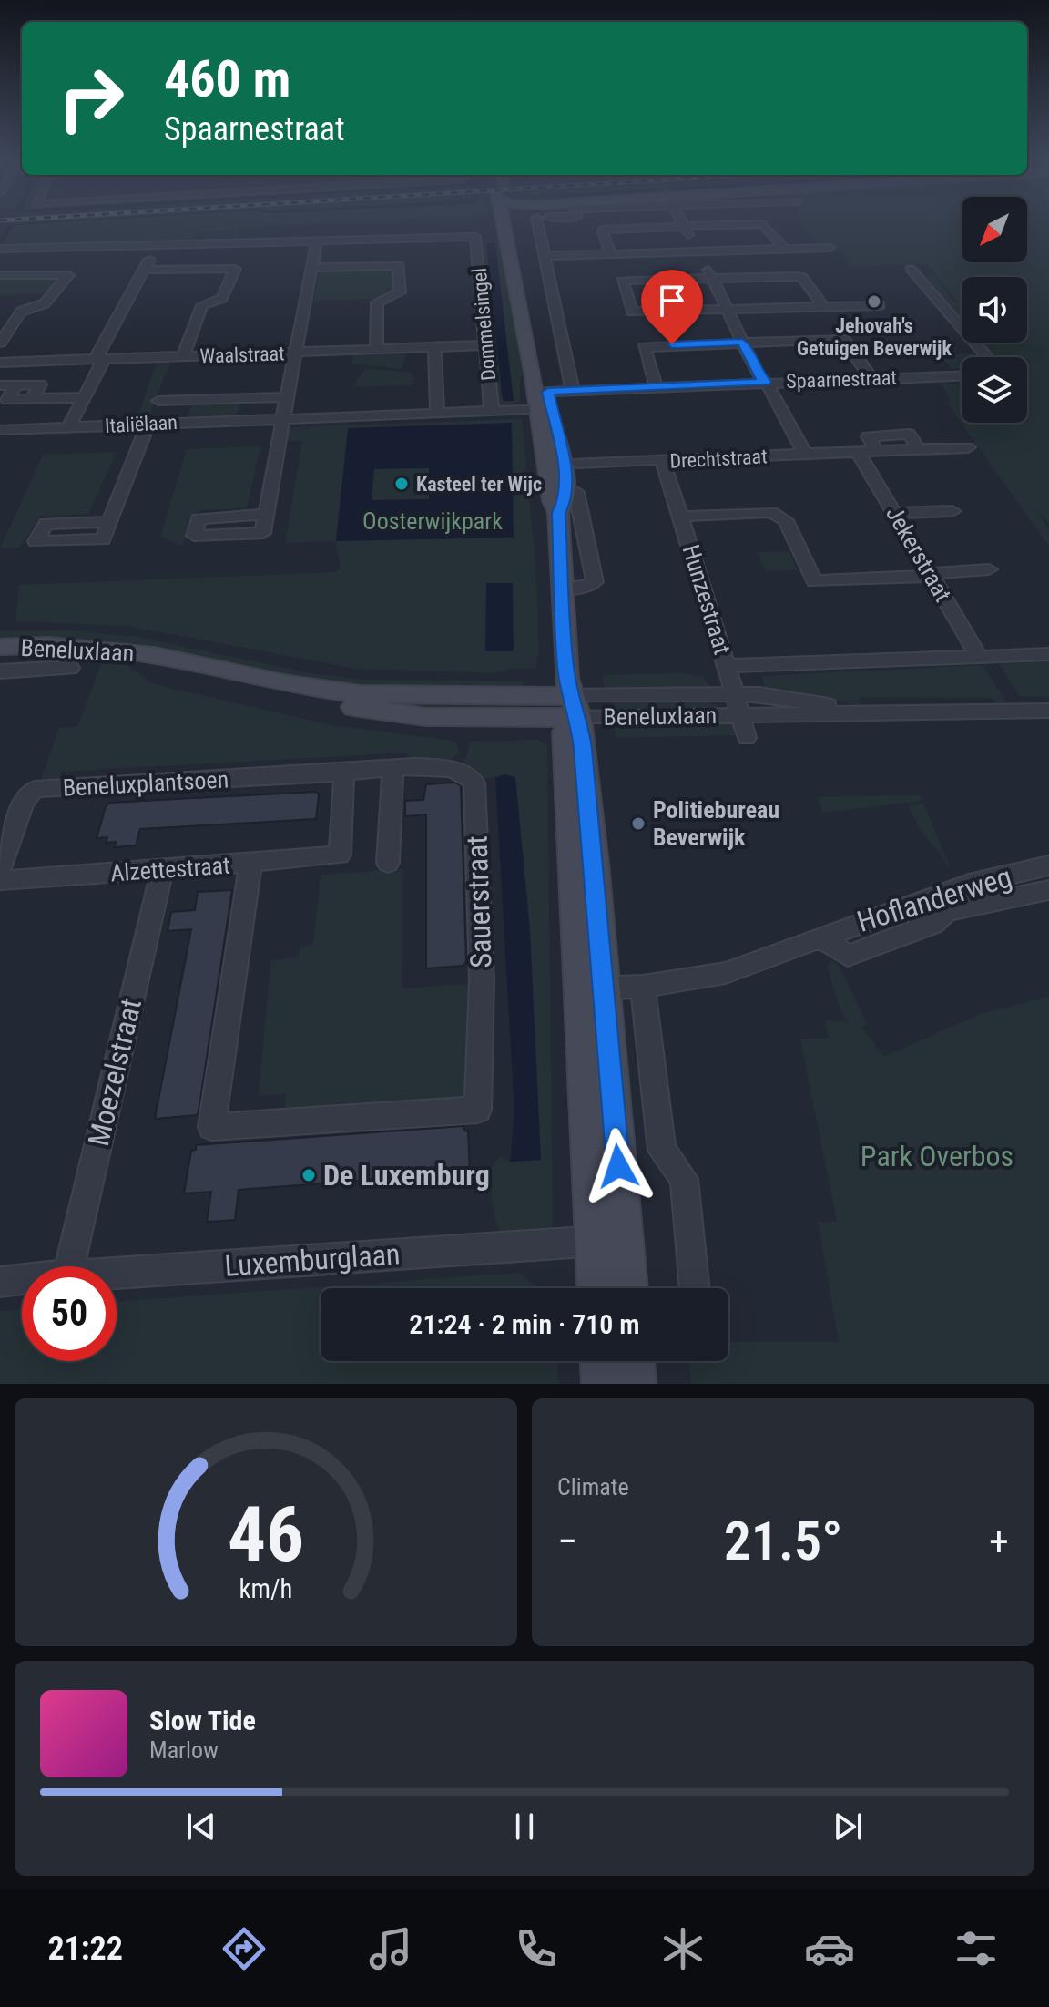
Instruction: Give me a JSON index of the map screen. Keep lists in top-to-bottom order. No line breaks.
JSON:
{"streets":{"main road":["Beneluxlaan"],"street":["Dommelsingel","Waalstraat","Spaarnestraat","Italiëlaan","Drechtstraat","Jekerstraat","Hunzestraat","Beneluxplantsoen","Alzettestraat","Hoflanderweg","Sauerstraat","Moezelstraat","Luxemburglaan"]},"crossings":[["Dommelsingel","Waalstraat"],["Dommelsingel","Italiëlaan"],["Spaarnestraat","Italiëlaan"],["Drechtstraat","Jekerstraat"],["Drechtstraat","Hunzestraat"],["Hunzestraat","Beneluxlaan"],["Beneluxplantsoen","Alzettestraat"],["Beneluxplantsoen","Sauerstraat"],["Alzettestraat","Sauerstraat"],["Alzettestraat","Moezelstraat"]],"parks":["Oosterwijkpark","Park Overbos"],"places":["Jehovah's Getuigen Beverwijk","Kasteel ter Wijc","Politiebureau Beverwijk","De Luxemburg"],"north":"bottom left","page":{"turn":["460 m","Spaarnestraat"],"limit":"50","trip":"21:24 · 2 min · 710 m","tile":"Climate","heat":["−","21.5°","+"],"song":["Slow Tide","Marlow"],"tabs":"21:22","gauge":["46","km/h"]}}
